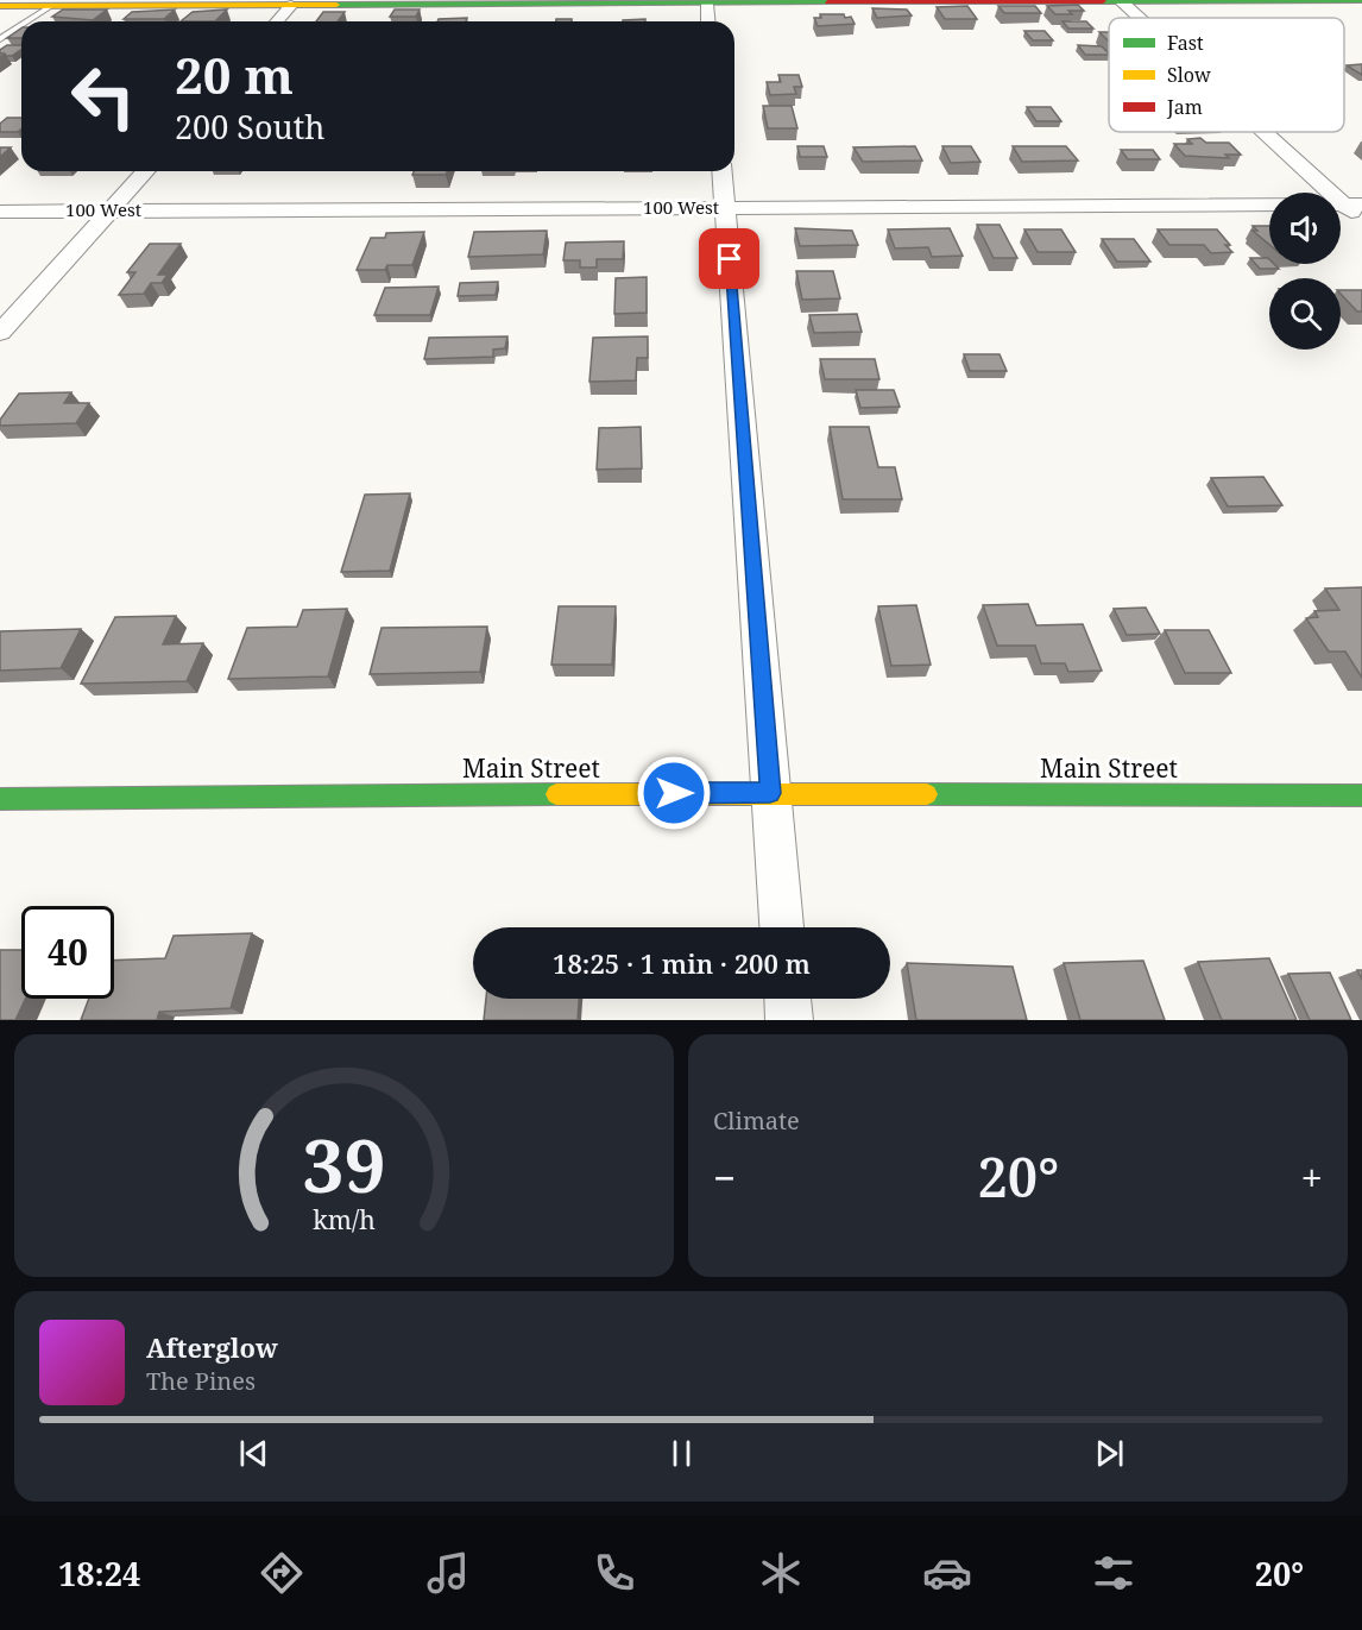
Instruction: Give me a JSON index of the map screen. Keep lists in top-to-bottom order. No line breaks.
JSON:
{"streets":{"street":["100 West","Main Street"]},"legend":["Fast","Slow","Jam"],"page":{"turn":["20 m","200 South"],"limit":"40","trip":"18:25 · 1 min · 200 m","tile":"Climate","heat":["−","20°","+"],"song":["Afterglow","The Pines"],"tabs":["18:24","20°"],"gauge":["39","km/h"]}}
